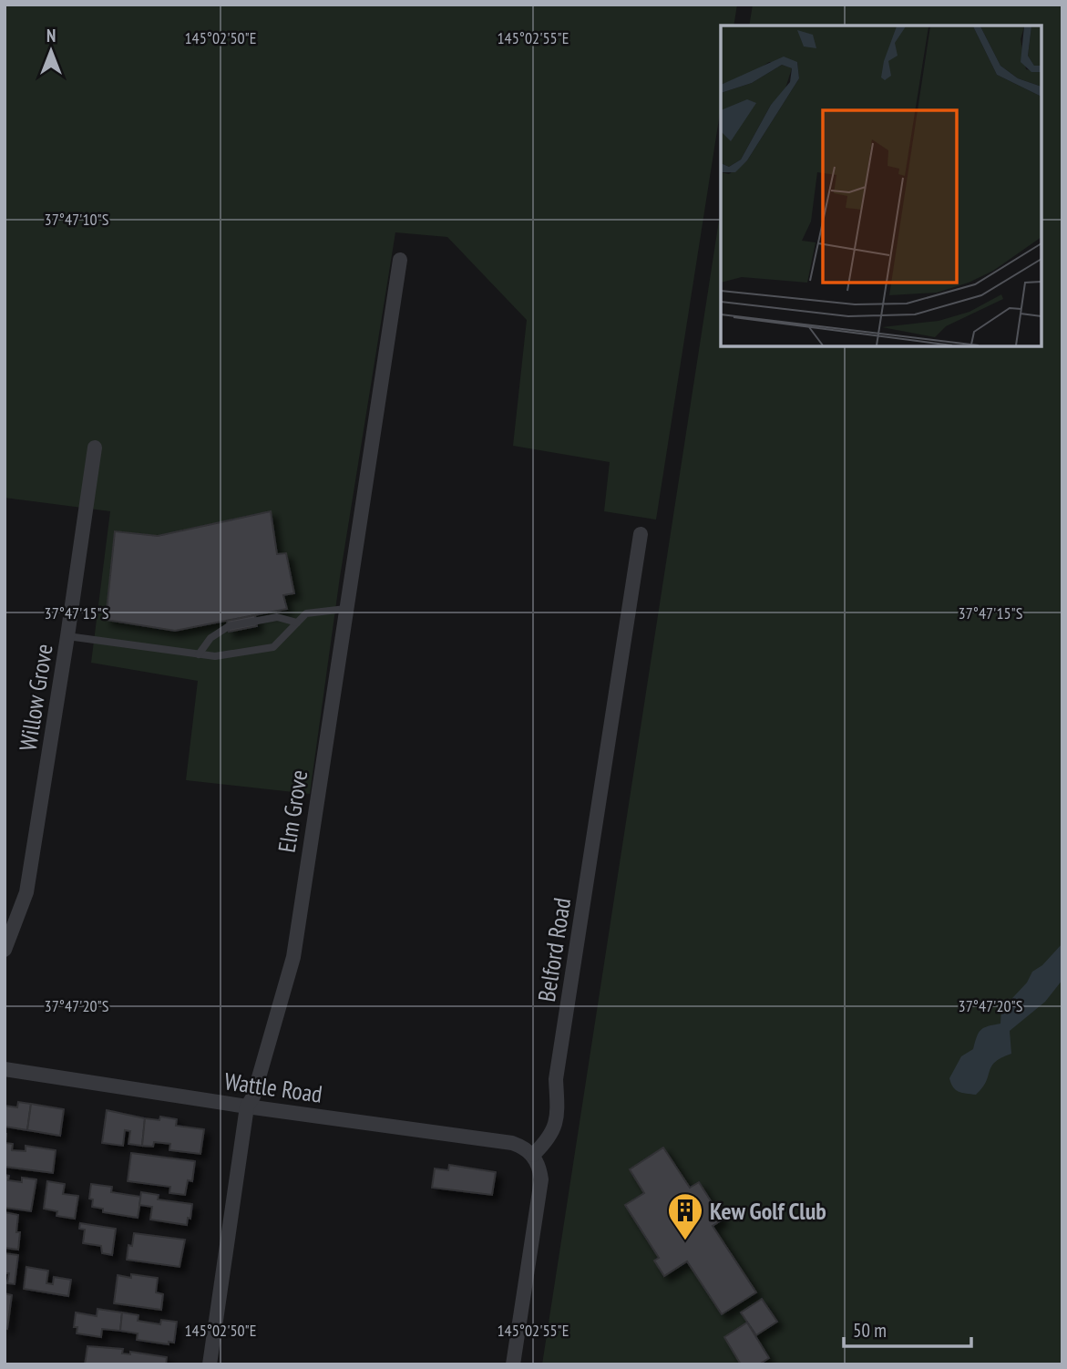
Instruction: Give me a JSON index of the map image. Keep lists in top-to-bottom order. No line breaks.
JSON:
{"streets":{"street":["Willow Grove","Elm Grove","Belford Road","Wattle Road"]},"crossings":[["Elm Grove","Wattle Road"],["Belford Road","Wattle Road"]],"places":{"building":["Kew Golf Club"]},"scale_bar":"50 m","north":"top","coordinates":["145°02'50\"E","145°02'55\"E","37°47'10\"S","37°47'15\"S","37°47'20\"S"]}
